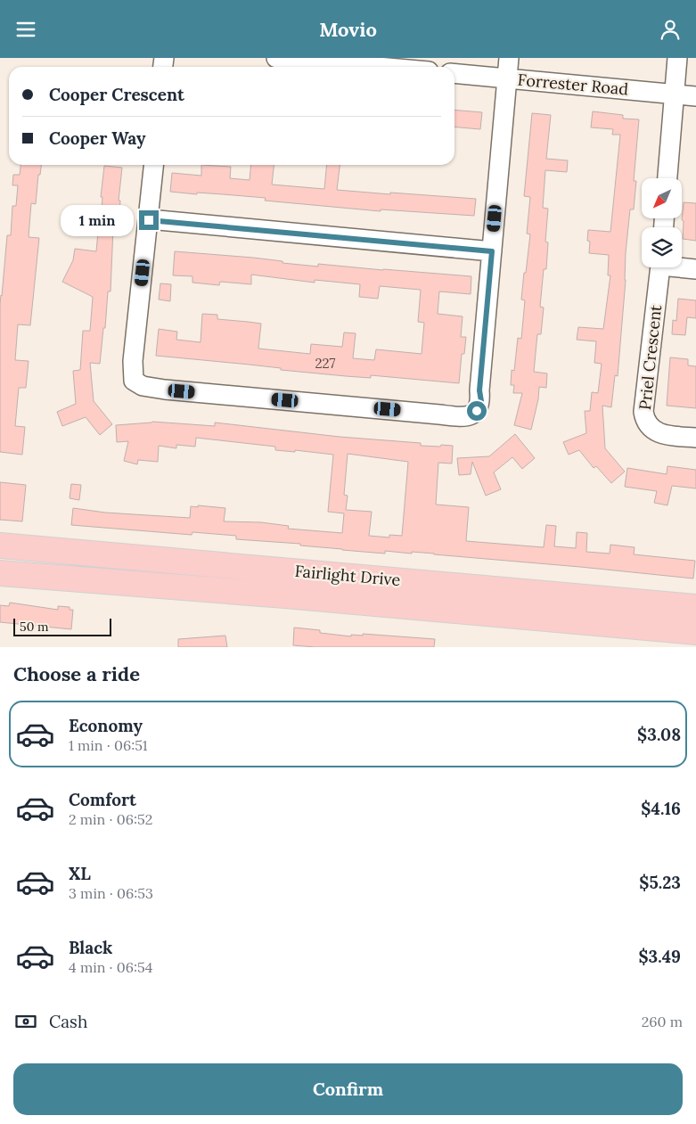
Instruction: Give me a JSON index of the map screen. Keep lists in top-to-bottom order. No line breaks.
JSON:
{"streets":{"main road":["Fairlight Drive"],"street":["Forrester Road","Priel Crescent"]},"house_numbers":["227"],"scale_bar":"50 m","north":"bottom left","page":{"header":"Movio","banner":["Cooper Crescent","Cooper Way"],"bubble":"1 min","scale":"50 m","heading":"Choose a ride","list":[{"name":"Economy","note":"1 min · 06:51","value":"$3.08"},{"name":"Comfort","note":"2 min · 06:52","value":"$4.16"},{"name":"XL","note":"3 min · 06:53","value":"$5.23"},{"name":"Black","note":"4 min · 06:54","value":"$3.49"}],"pay":["Cash","260 m"],"buttons":"Confirm"}}
